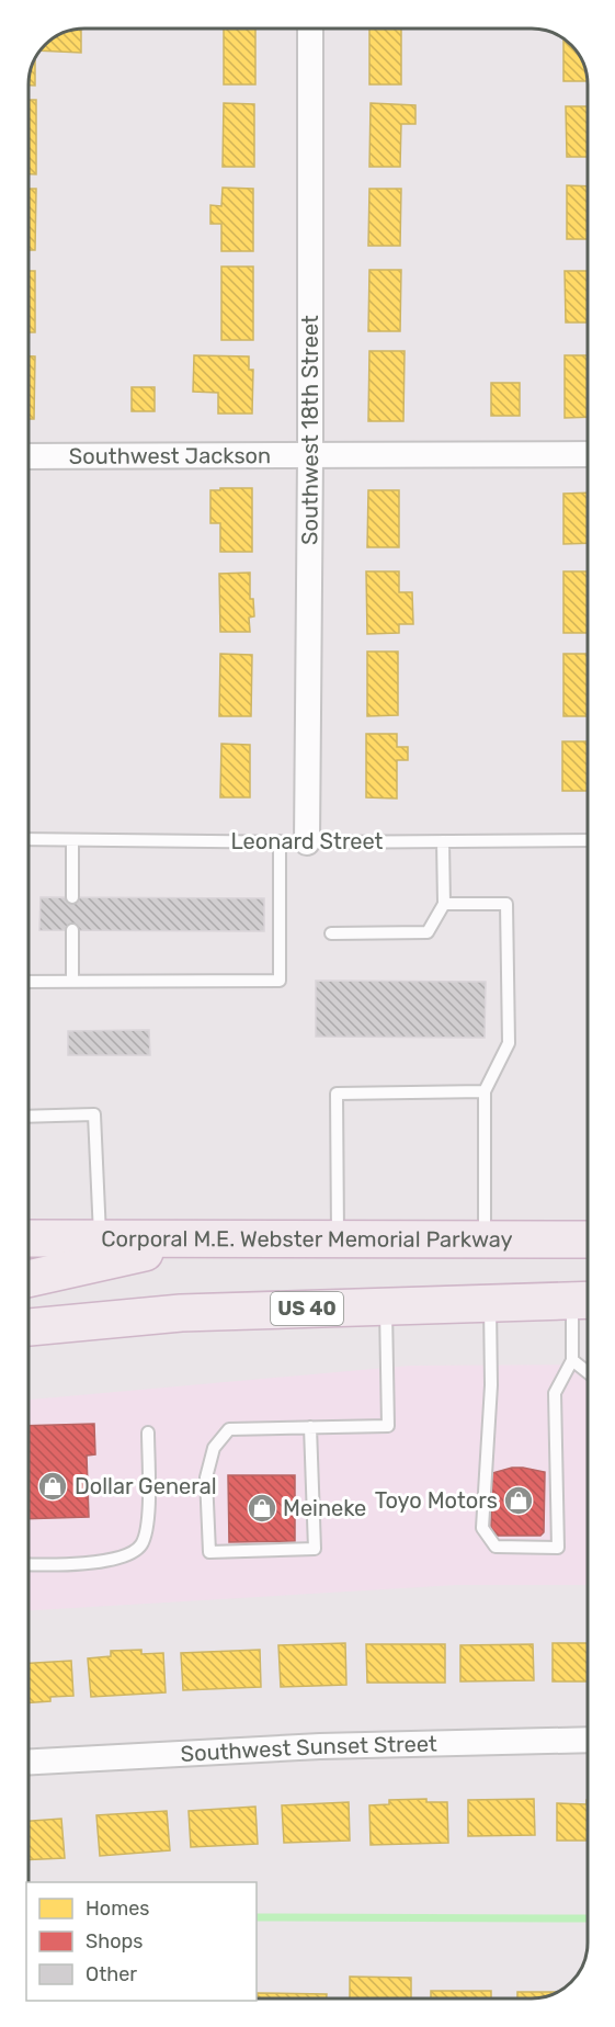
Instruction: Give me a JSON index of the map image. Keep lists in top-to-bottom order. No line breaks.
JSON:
{"streets":{"main road":["Corporal M.E. Webster Memorial Parkway","US 40"],"street":["Southwest 18th Street","Southwest Jackson","Southwest Sunset Street"],"lane":["Leonard Street"]},"crossings":[["Southwest 18th Street","Southwest Jackson"],["Southwest 18th Street","Leonard Street"]],"places":{"shop":["Dollar General","Toyo Motors","Meineke"]},"legend":["Homes","Shops","Other"]}
